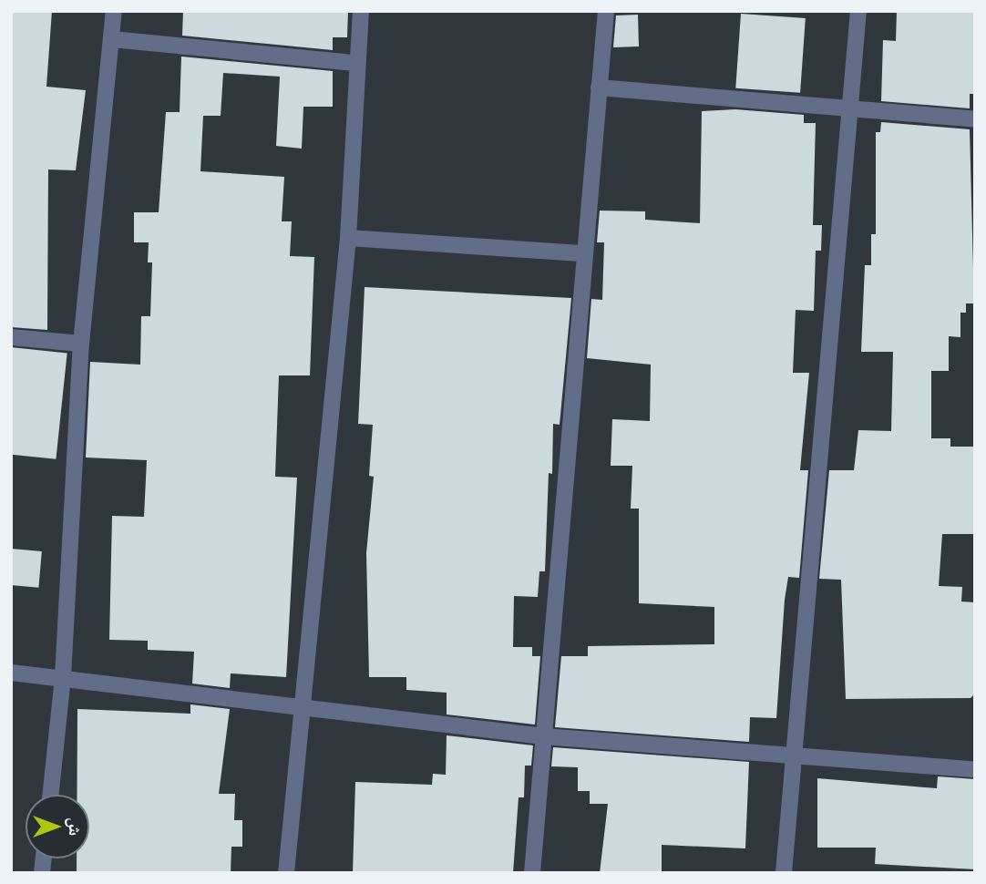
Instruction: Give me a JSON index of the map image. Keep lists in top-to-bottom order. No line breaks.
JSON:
{"north":"right"}
